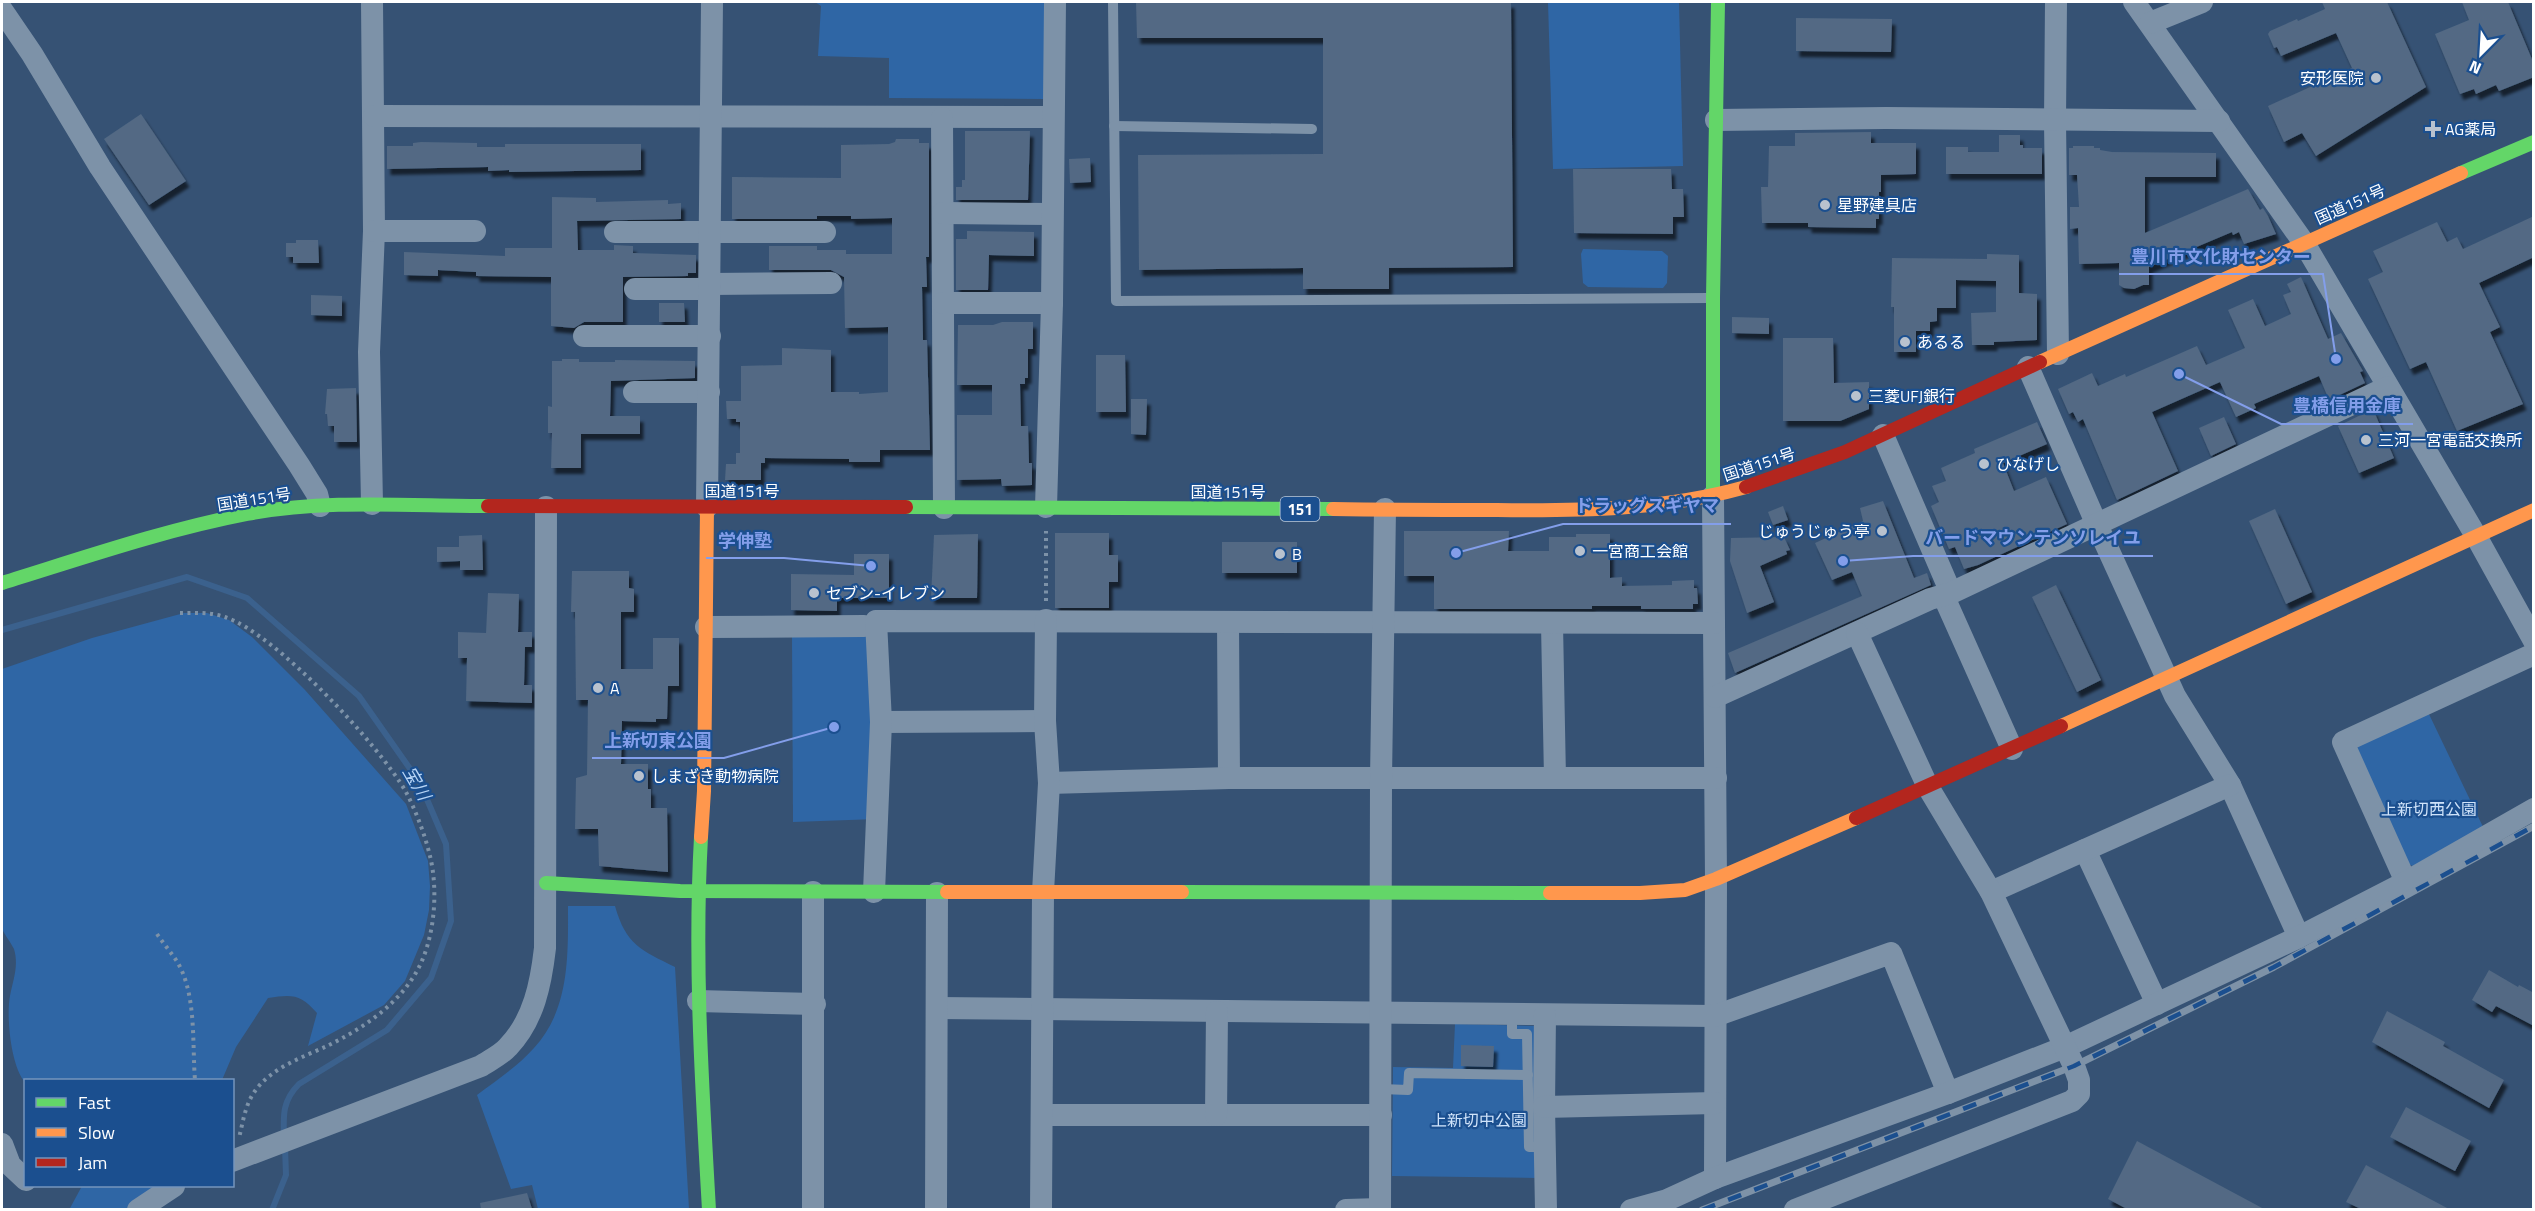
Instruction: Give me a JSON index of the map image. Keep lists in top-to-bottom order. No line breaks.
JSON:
{"streets":{"main road":["国道151号","151"]},"water":["宝川"],"parks":["上新切西公園","上新切中公園"],"places":{"other":["安形医院","星野建具店","あるる","豊川市文化財センター","豊橋信用金庫","三菱UFJ銀行","三河一宮電話交換所","ひなげし","じゅうじゅう亭","一宮商工会館","ドラッグスギヤマ","B","バードマウンテンソレイユ","学伸塾","セブン-イレブン","A","上新切東公園","しまざき動物病院"],"health":["AG薬局"]},"legend":["Fast","Slow","Jam"],"north":"bottom left"}
